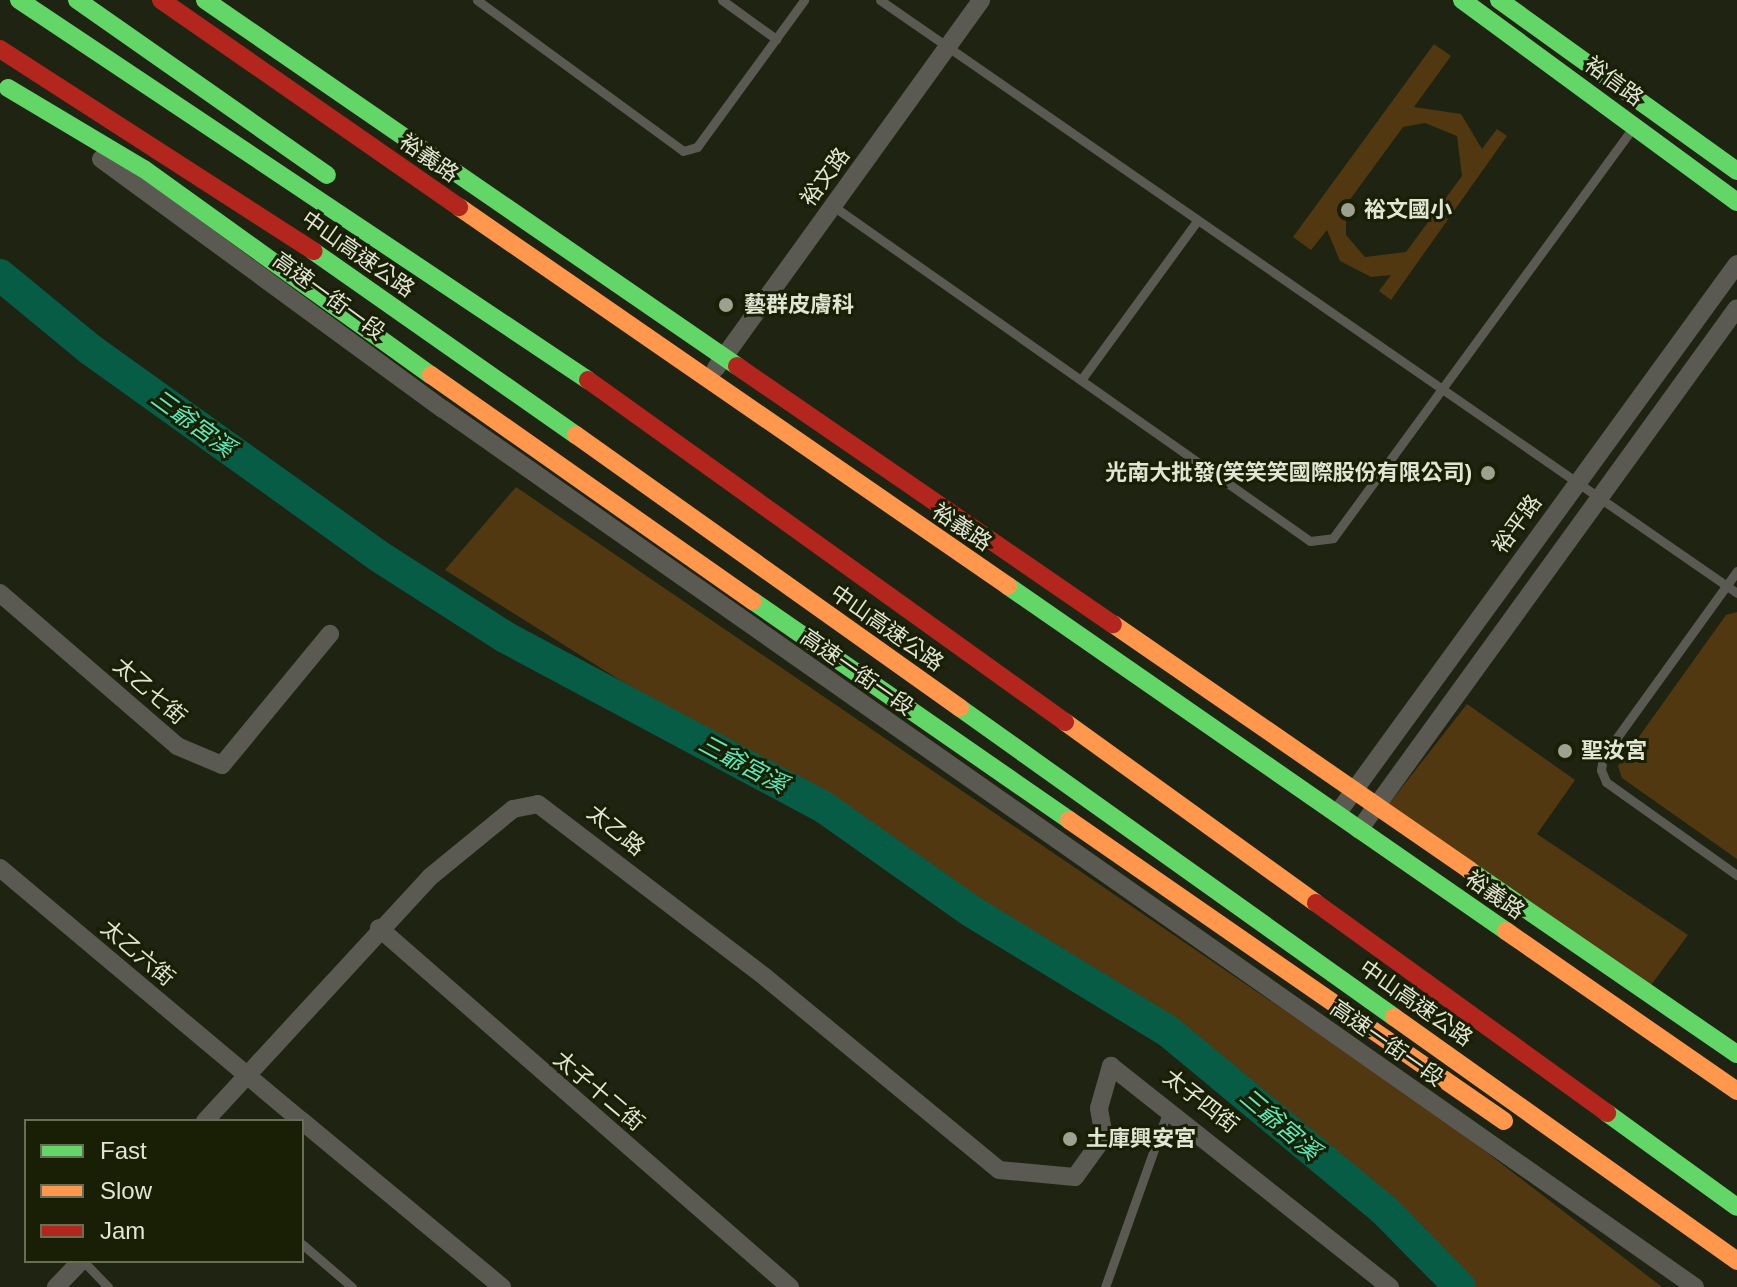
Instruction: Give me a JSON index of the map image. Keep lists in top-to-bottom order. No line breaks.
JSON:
{"streets":{"main road":["裕信路","裕義路","中山高速公路"],"street":["裕文路","高速一街一段","裕平路","太乙七街","太乙路","太乙六街","太子十二街","太子四街"]},"crossings":[["裕義路","裕文路"],["裕義路","裕平路"],["太乙路","太乙六街"],["太乙路","太子十二街"],["太乙路","太子四街"]],"water":["三爺宮溪"],"places":["裕文國小","藝群皮膚科","光南大批發(笑笑笑國際股份有限公司)","聖汝宮","土庫興安宮"],"legend":["Fast","Slow","Jam"]}
